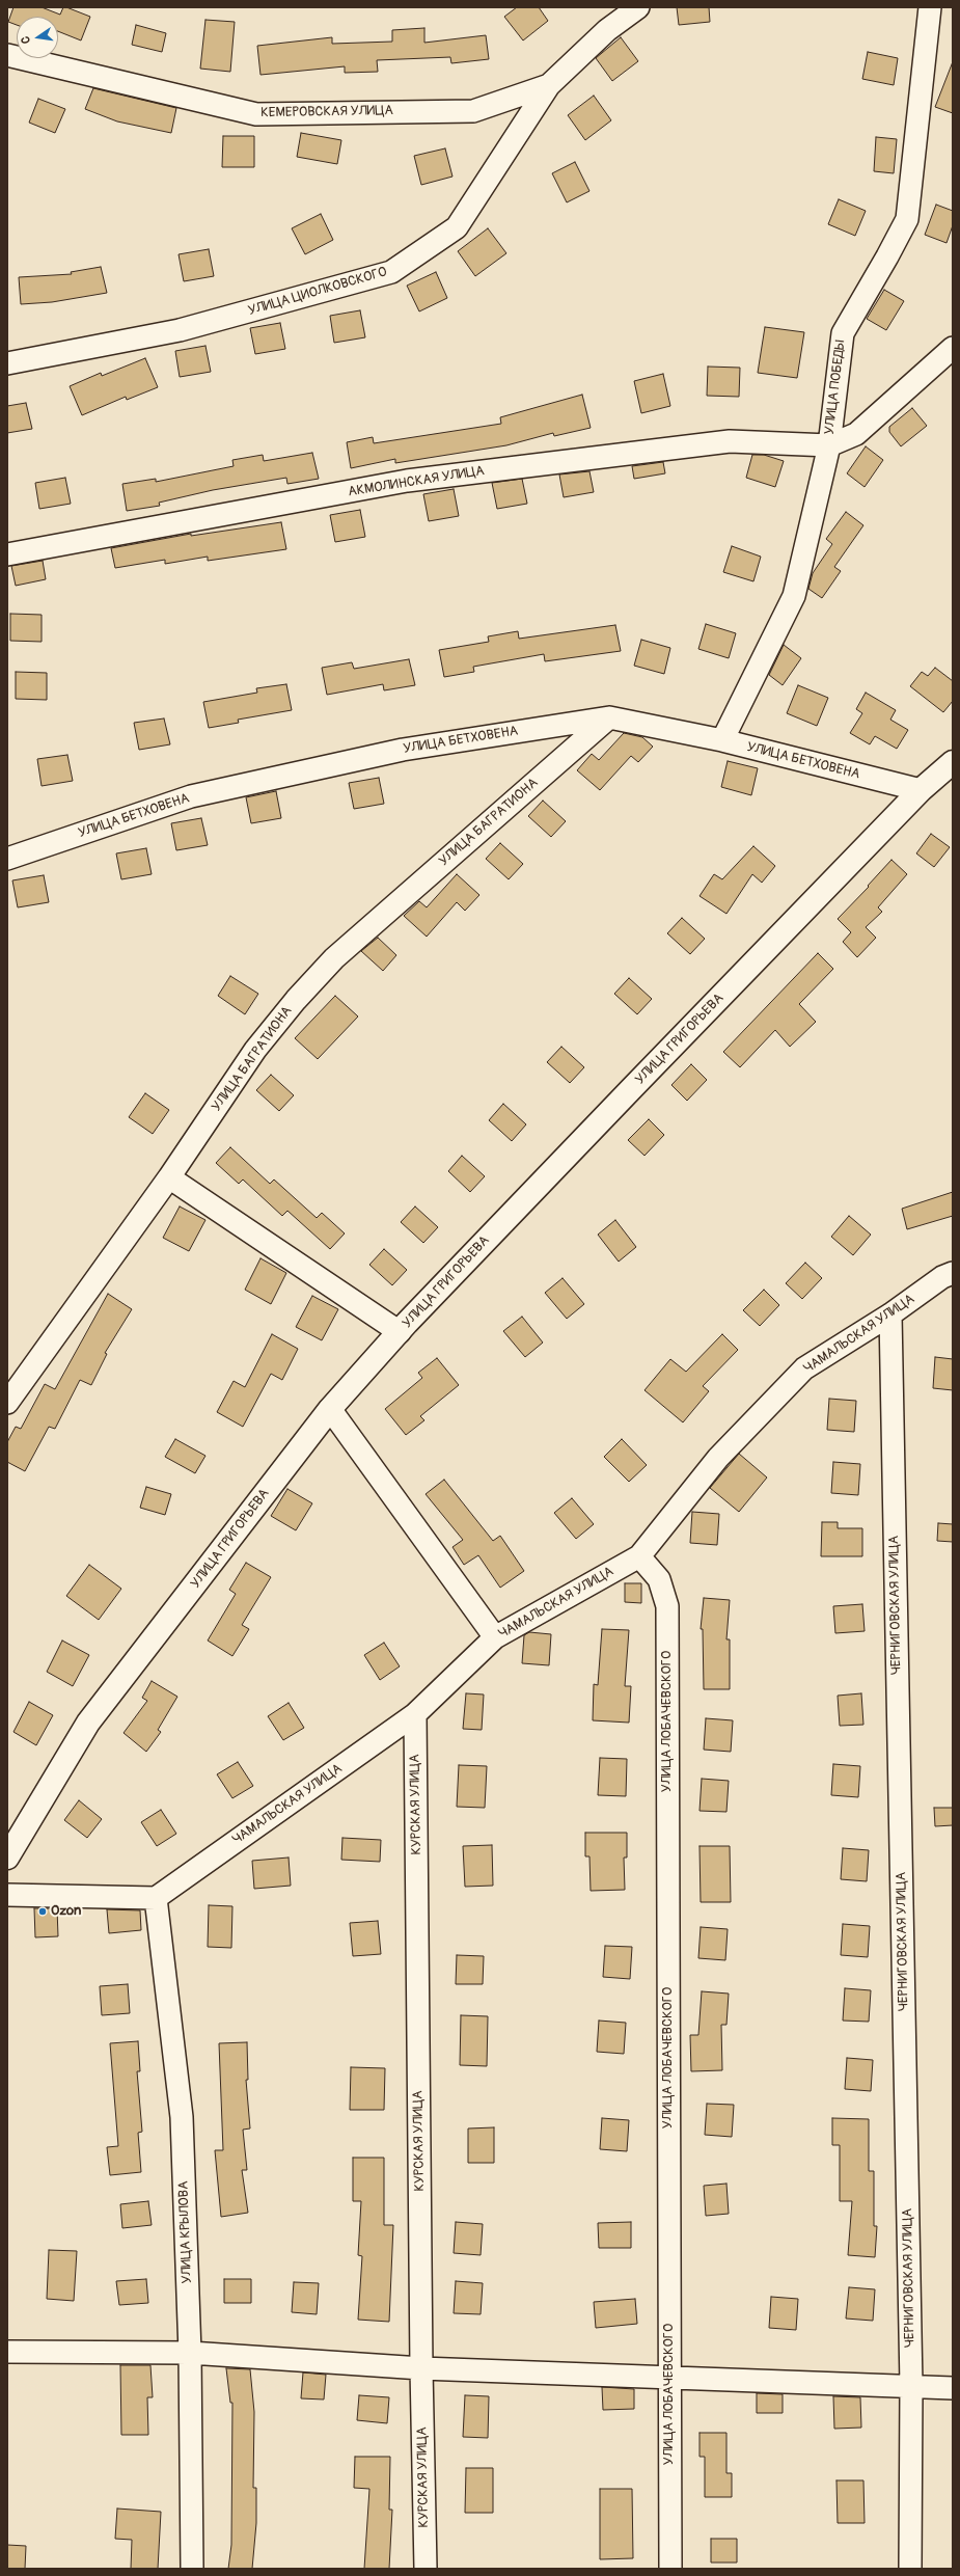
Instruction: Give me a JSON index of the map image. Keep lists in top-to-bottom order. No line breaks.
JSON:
{"streets":{"main road":["УЛИЦА ГРИГОРЬЕВА"],"street":["КЕМЕРОВСКАЯ УЛИЦА","УЛИЦА ЦИОЛКОВСКОГО","УЛИЦА ПОБЕДЫ","АКМОЛИНСКАЯ УЛИЦА","УЛИЦА БЕТХОВЕНА","УЛИЦА БАГРАТИОНА","ЧАМАЛЬСКАЯ УЛИЦА","ЧЕРНИГОВСКАЯ УЛИЦА","УЛИЦА ЛОБАЧЕВСКОГО","КУРСКАЯ УЛИЦА","УЛИЦА КРЫЛОВА"]},"crossings":[["КЕМЕРОВСКАЯ УЛИЦА","УЛИЦА ЦИОЛКОВСКОГО"],["УЛИЦА ПОБЕДЫ","АКМОЛИНСКАЯ УЛИЦА"],["УЛИЦА ПОБЕДЫ","УЛИЦА БЕТХОВЕНА"],["УЛИЦА БЕТХОВЕНА","УЛИЦА БАГРАТИОНА"],["УЛИЦА БЕТХОВЕНА","УЛИЦА ГРИГОРЬЕВА"],["ЧАМАЛЬСКАЯ УЛИЦА","ЧЕРНИГОВСКАЯ УЛИЦА"],["ЧАМАЛЬСКАЯ УЛИЦА","УЛИЦА ЛОБАЧЕВСКОГО"],["ЧАМАЛЬСКАЯ УЛИЦА","КУРСКАЯ УЛИЦА"],["ЧАМАЛЬСКАЯ УЛИЦА","УЛИЦА КРЫЛОВА"]],"places":["Ozon"],"north":"left"}
